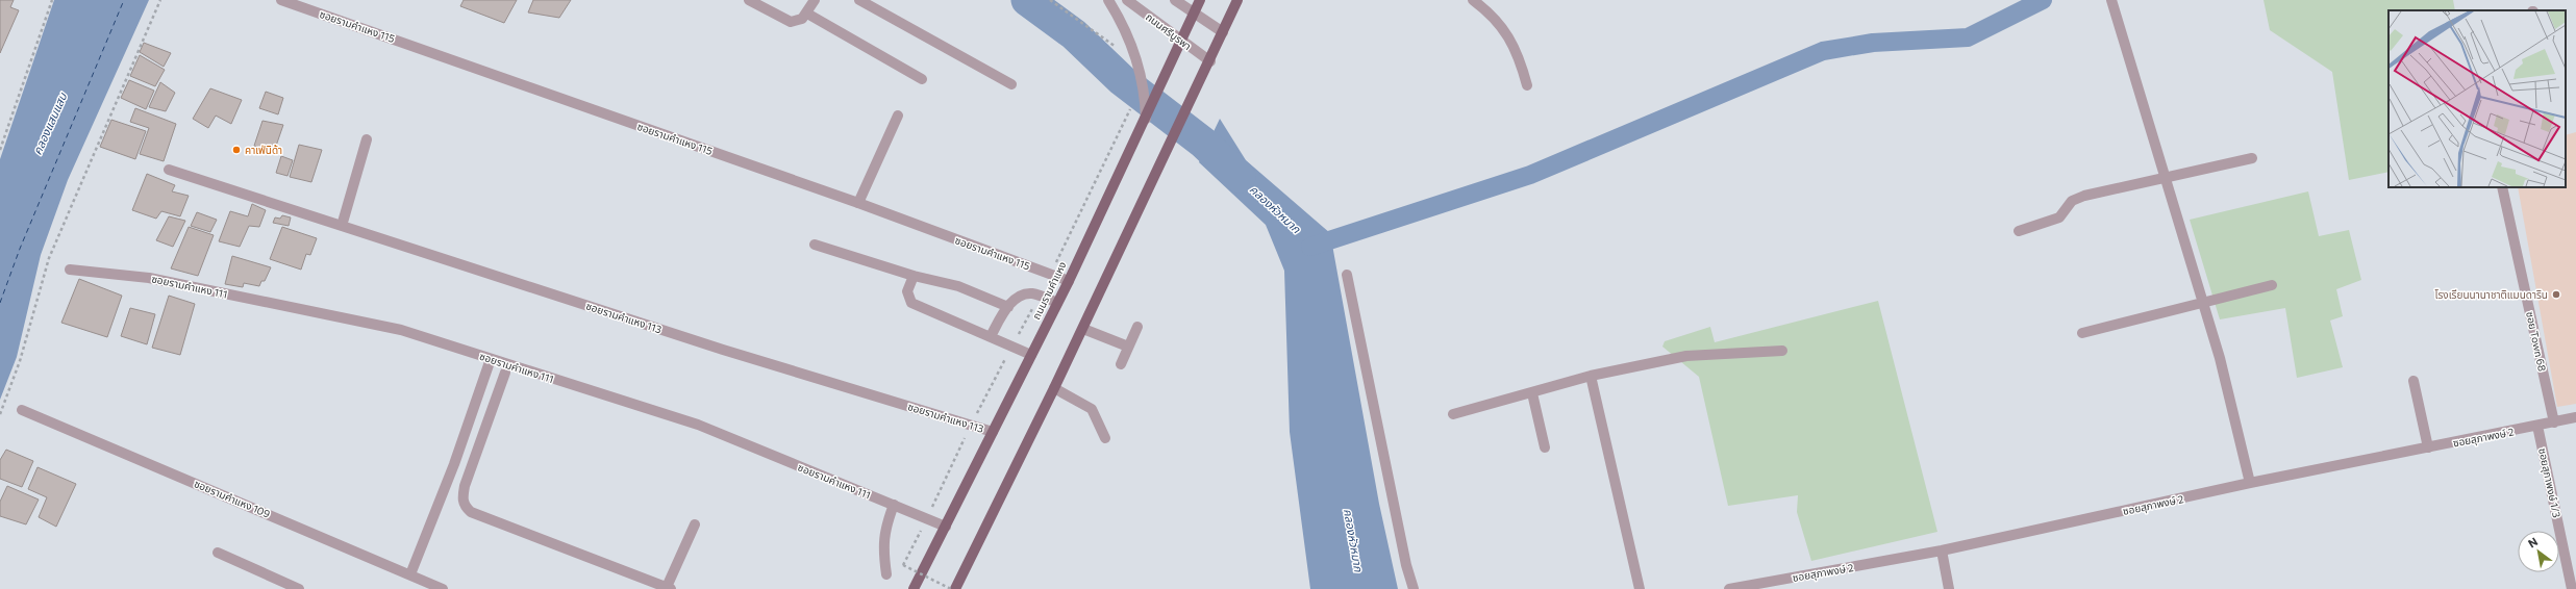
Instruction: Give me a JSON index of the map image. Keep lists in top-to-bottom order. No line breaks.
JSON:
{"streets":{"main road":["ถนนรามคำแหง"],"street":["ซอยรามคำแหง 115","ถนนศรีบูรพา","ซอยรามคำแหง 111","ซอยรามคำแหง 113","ซอย Town 68","ซอยสุภาพงษ์ 2","ซอยสุภาพงษ์ 1/3","ซอยรามคำแหง 109"]},"crossings":[["ซอยรามคำแหง 115","ถนนรามคำแหง"],["ถนนศรีบูรพา","ถนนรามคำแหง"],["ซอยรามคำแหง 111","ถนนรามคำแหง"],["ถนนรามคำแหง","ซอยรามคำแหง 113"],["ซอย Town 68","ซอยสุภาพงษ์ 2"],["ซอยสุภาพงษ์ 2","ซอยสุภาพงษ์ 1/3"]],"water":["คลองแสนแสบ","คลองหัวหมาก"],"places":["คาเฟ่นิด้า","โรงเรียนนานาชาติแมนดาริน"],"north":"top left"}
